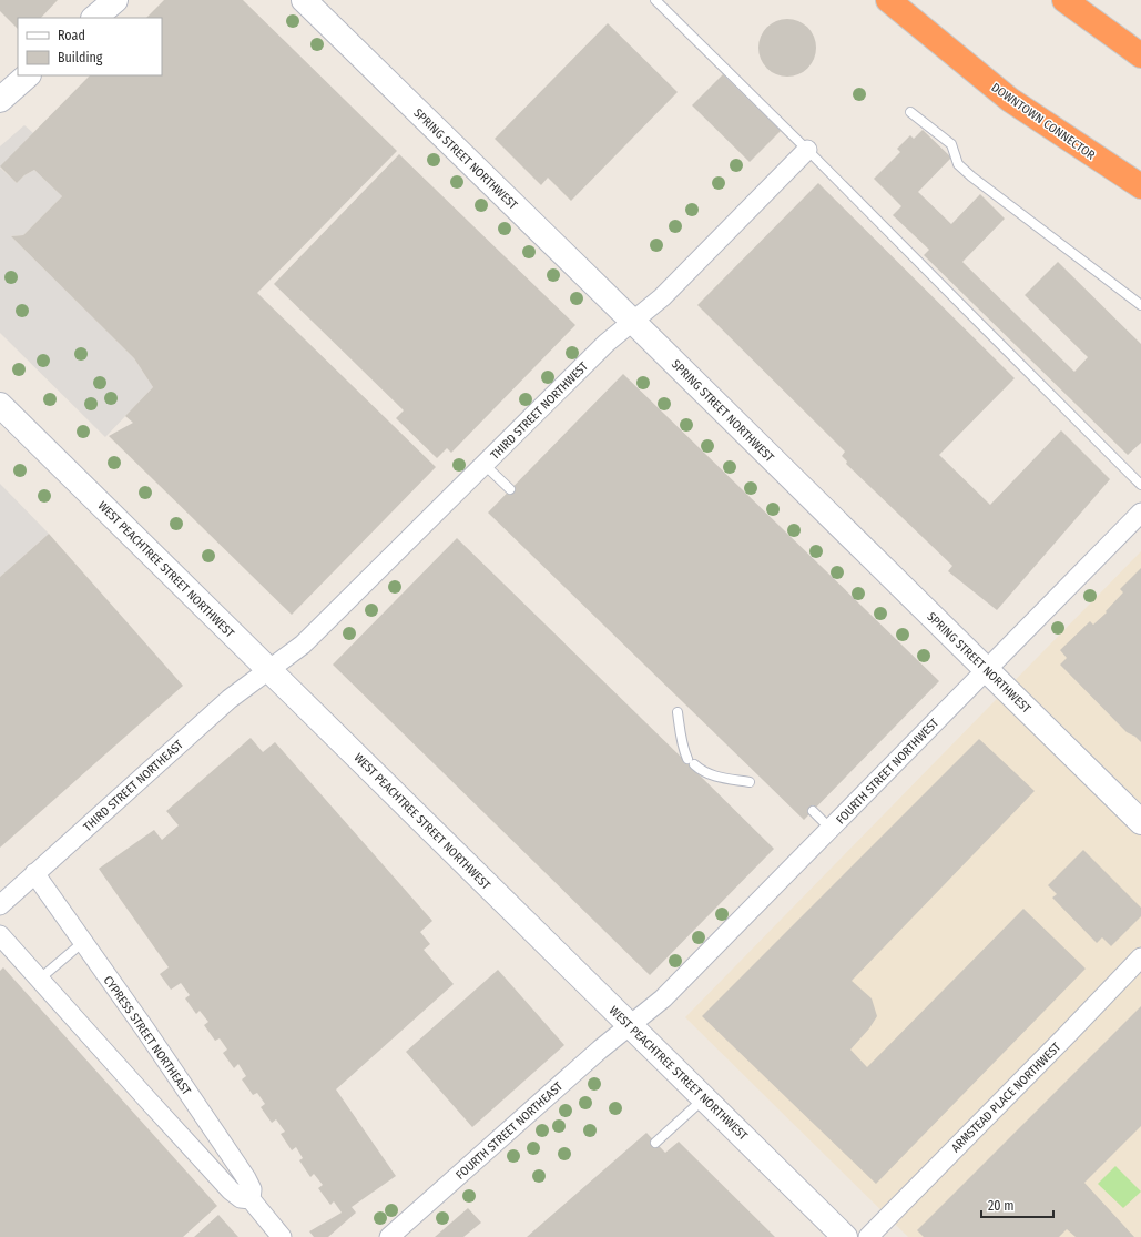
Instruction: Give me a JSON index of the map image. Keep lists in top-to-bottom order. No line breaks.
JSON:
{"streets":{"highway":["DOWNTOWN CONNECTOR"],"main road":["SPRING STREET NORTHWEST","WEST PEACHTREE STREET NORTHWEST"],"street":["THIRD STREET NORTHWEST","FOURTH STREET NORTHWEST","THIRD STREET NORTHEAST","CYPRESS STREET NORTHEAST","ARMSTEAD PLACE NORTHWEST","FOURTH STREET NORTHEAST"]},"crossings":[["SPRING STREET NORTHWEST","THIRD STREET NORTHWEST"],["SPRING STREET NORTHWEST","FOURTH STREET NORTHWEST"],["THIRD STREET NORTHWEST","WEST PEACHTREE STREET NORTHWEST"],["THIRD STREET NORTHWEST","THIRD STREET NORTHEAST"],["WEST PEACHTREE STREET NORTHWEST","FOURTH STREET NORTHWEST"],["WEST PEACHTREE STREET NORTHWEST","THIRD STREET NORTHEAST"],["WEST PEACHTREE STREET NORTHWEST","FOURTH STREET NORTHEAST"],["FOURTH STREET NORTHWEST","FOURTH STREET NORTHEAST"],["THIRD STREET NORTHEAST","CYPRESS STREET NORTHEAST"]],"legend":["Road","Building"],"scale_bar":"20 m"}
